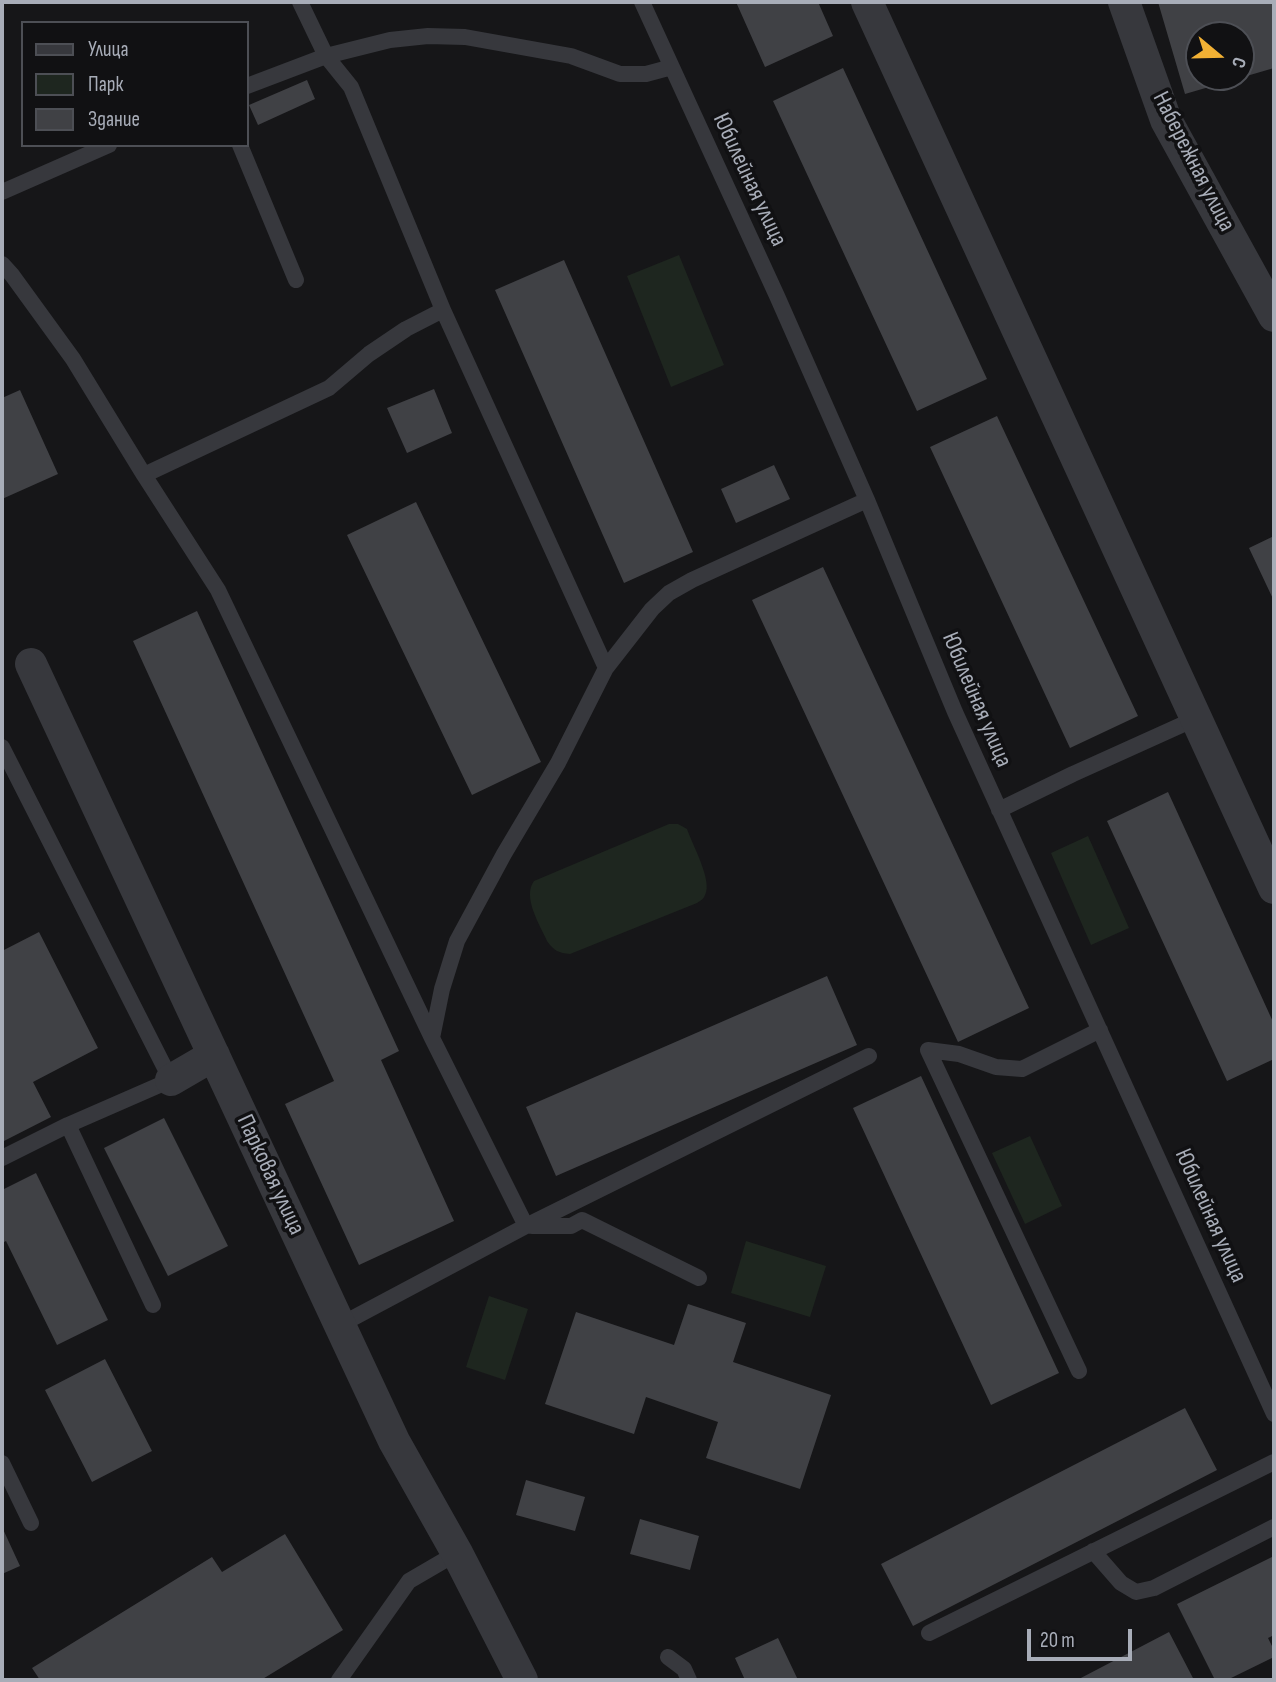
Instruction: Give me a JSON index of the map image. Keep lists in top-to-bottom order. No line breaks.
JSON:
{"streets":{"street":["Набережная улица","Парковая улица"],"lane":["Юбилейная улица"]},"legend":["Улица","Парк","Здание"],"scale_bar":"20 m","north":"right"}
